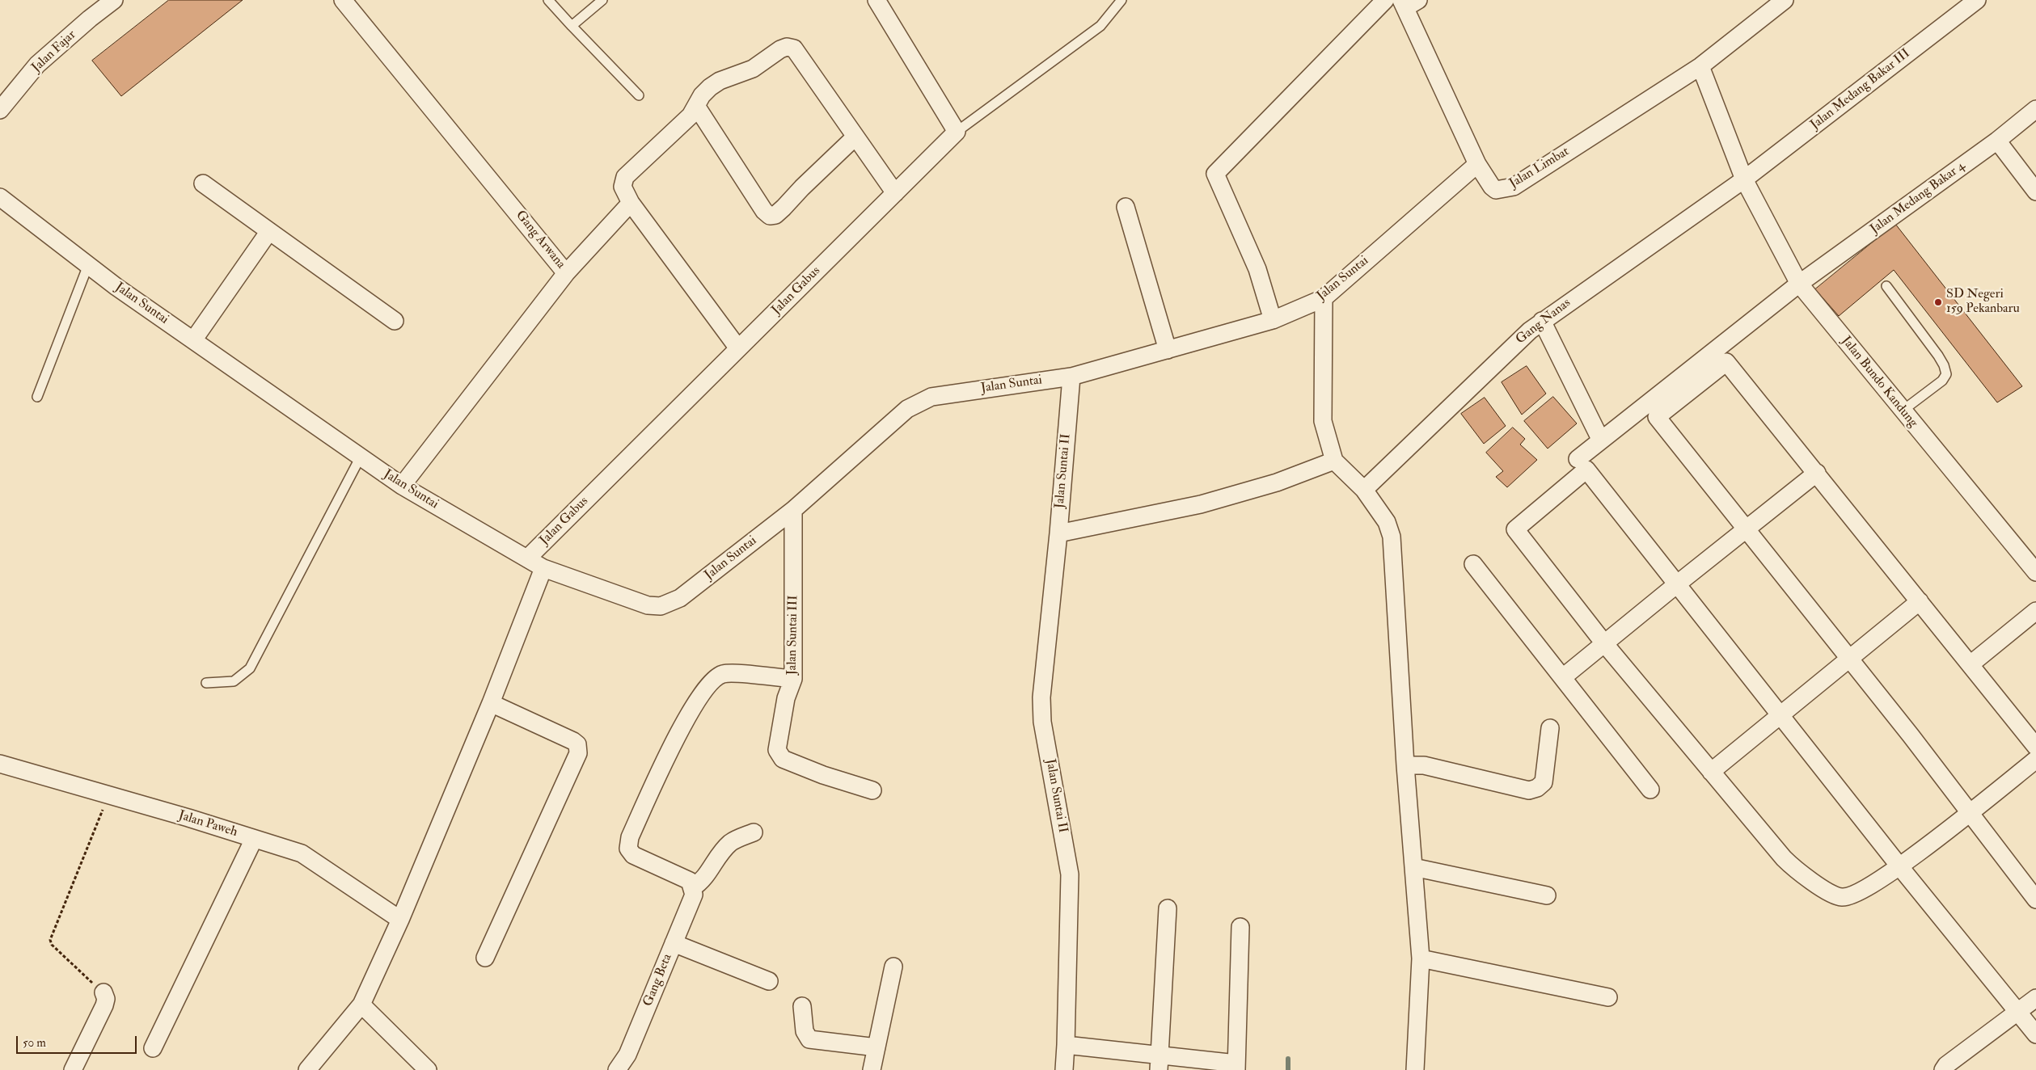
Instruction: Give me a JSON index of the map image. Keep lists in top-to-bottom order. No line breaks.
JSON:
{"streets":{"street":["Jalan Fajar","Jalan Medang Bakar III","Jalan Limbat","Jalan Medang Bakar 4","Gang Arwana","Jalan Suntai","Jalan Gabus","Gang Nanas","Jalan Bundo Kandung","Jalan Suntai II","Jalan Suntai III","Jalan Paweh","Gang Beta"]},"crossings":[["Jalan Medang Bakar III","Gang Nanas"],["Jalan Medang Bakar III","Jalan Bundo Kandung"],["Jalan Limbat","Jalan Suntai"],["Jalan Limbat","Jalan Bundo Kandung"],["Jalan Medang Bakar 4","Jalan Bundo Kandung"],["Gang Arwana","Jalan Suntai"],["Jalan Suntai","Jalan Gabus"],["Jalan Suntai","Jalan Suntai II"],["Jalan Suntai","Jalan Suntai III"],["Gang Nanas","Jalan Bundo Kandung"]],"places":["SD Negeri 159 Pekanbaru"],"scale_bar":"50 m"}
